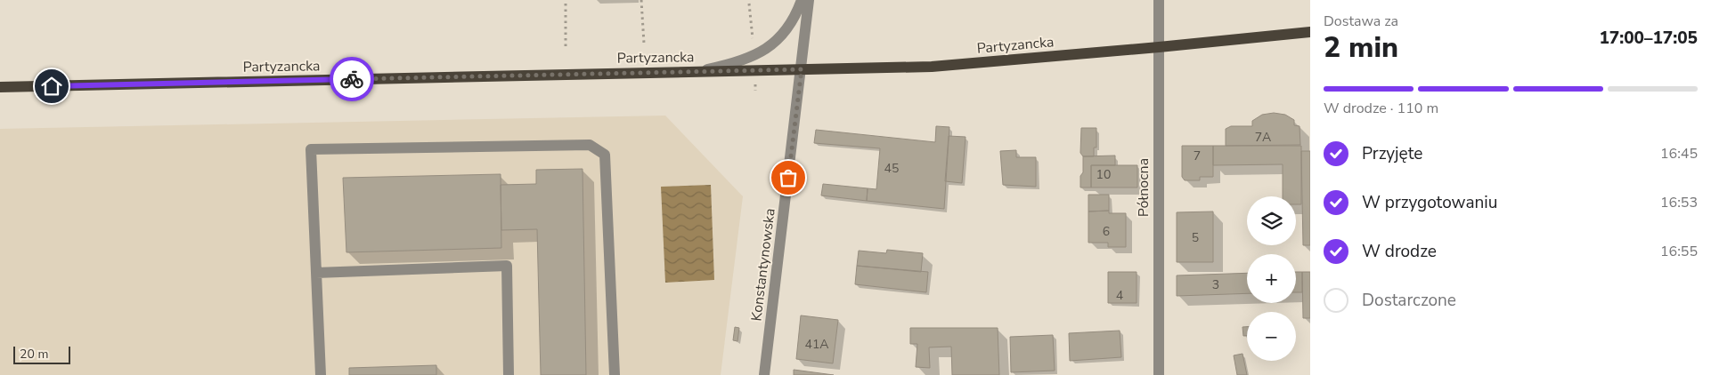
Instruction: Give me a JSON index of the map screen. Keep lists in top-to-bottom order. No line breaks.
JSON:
{"streets":{"main road":["Partyzancka"],"street":["Północna","Konstantynowska"]},"crossings":[["Partyzancka","Północna"],["Partyzancka","Konstantynowska"]],"house_numbers":["7A","7","45","10","6","5","3","4","41A"],"scale_bar":"20 m","page":{"heading":["2 min","Dostawa za","17:00–17:05"],"bar":"W drodze · 110 m","list":[["Przyjęte","16:45"],["W przygotowaniu","16:53"],["W drodze","16:55"],"Dostarczone"],"map_buttons":["+","−"],"scale":"20 m"}}
